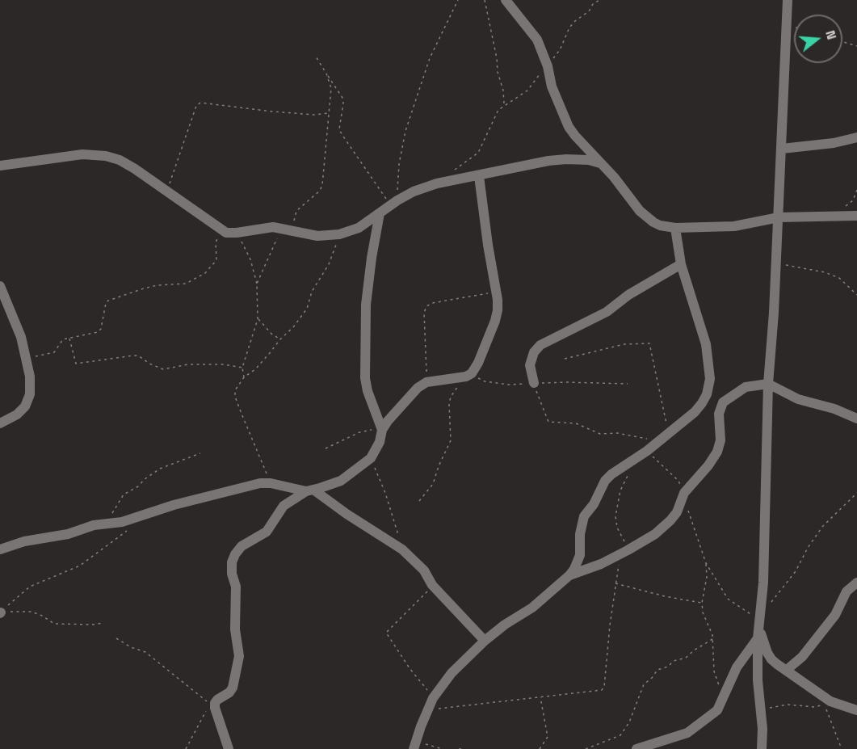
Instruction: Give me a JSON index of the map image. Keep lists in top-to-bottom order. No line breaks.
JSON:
{"north":"right"}
